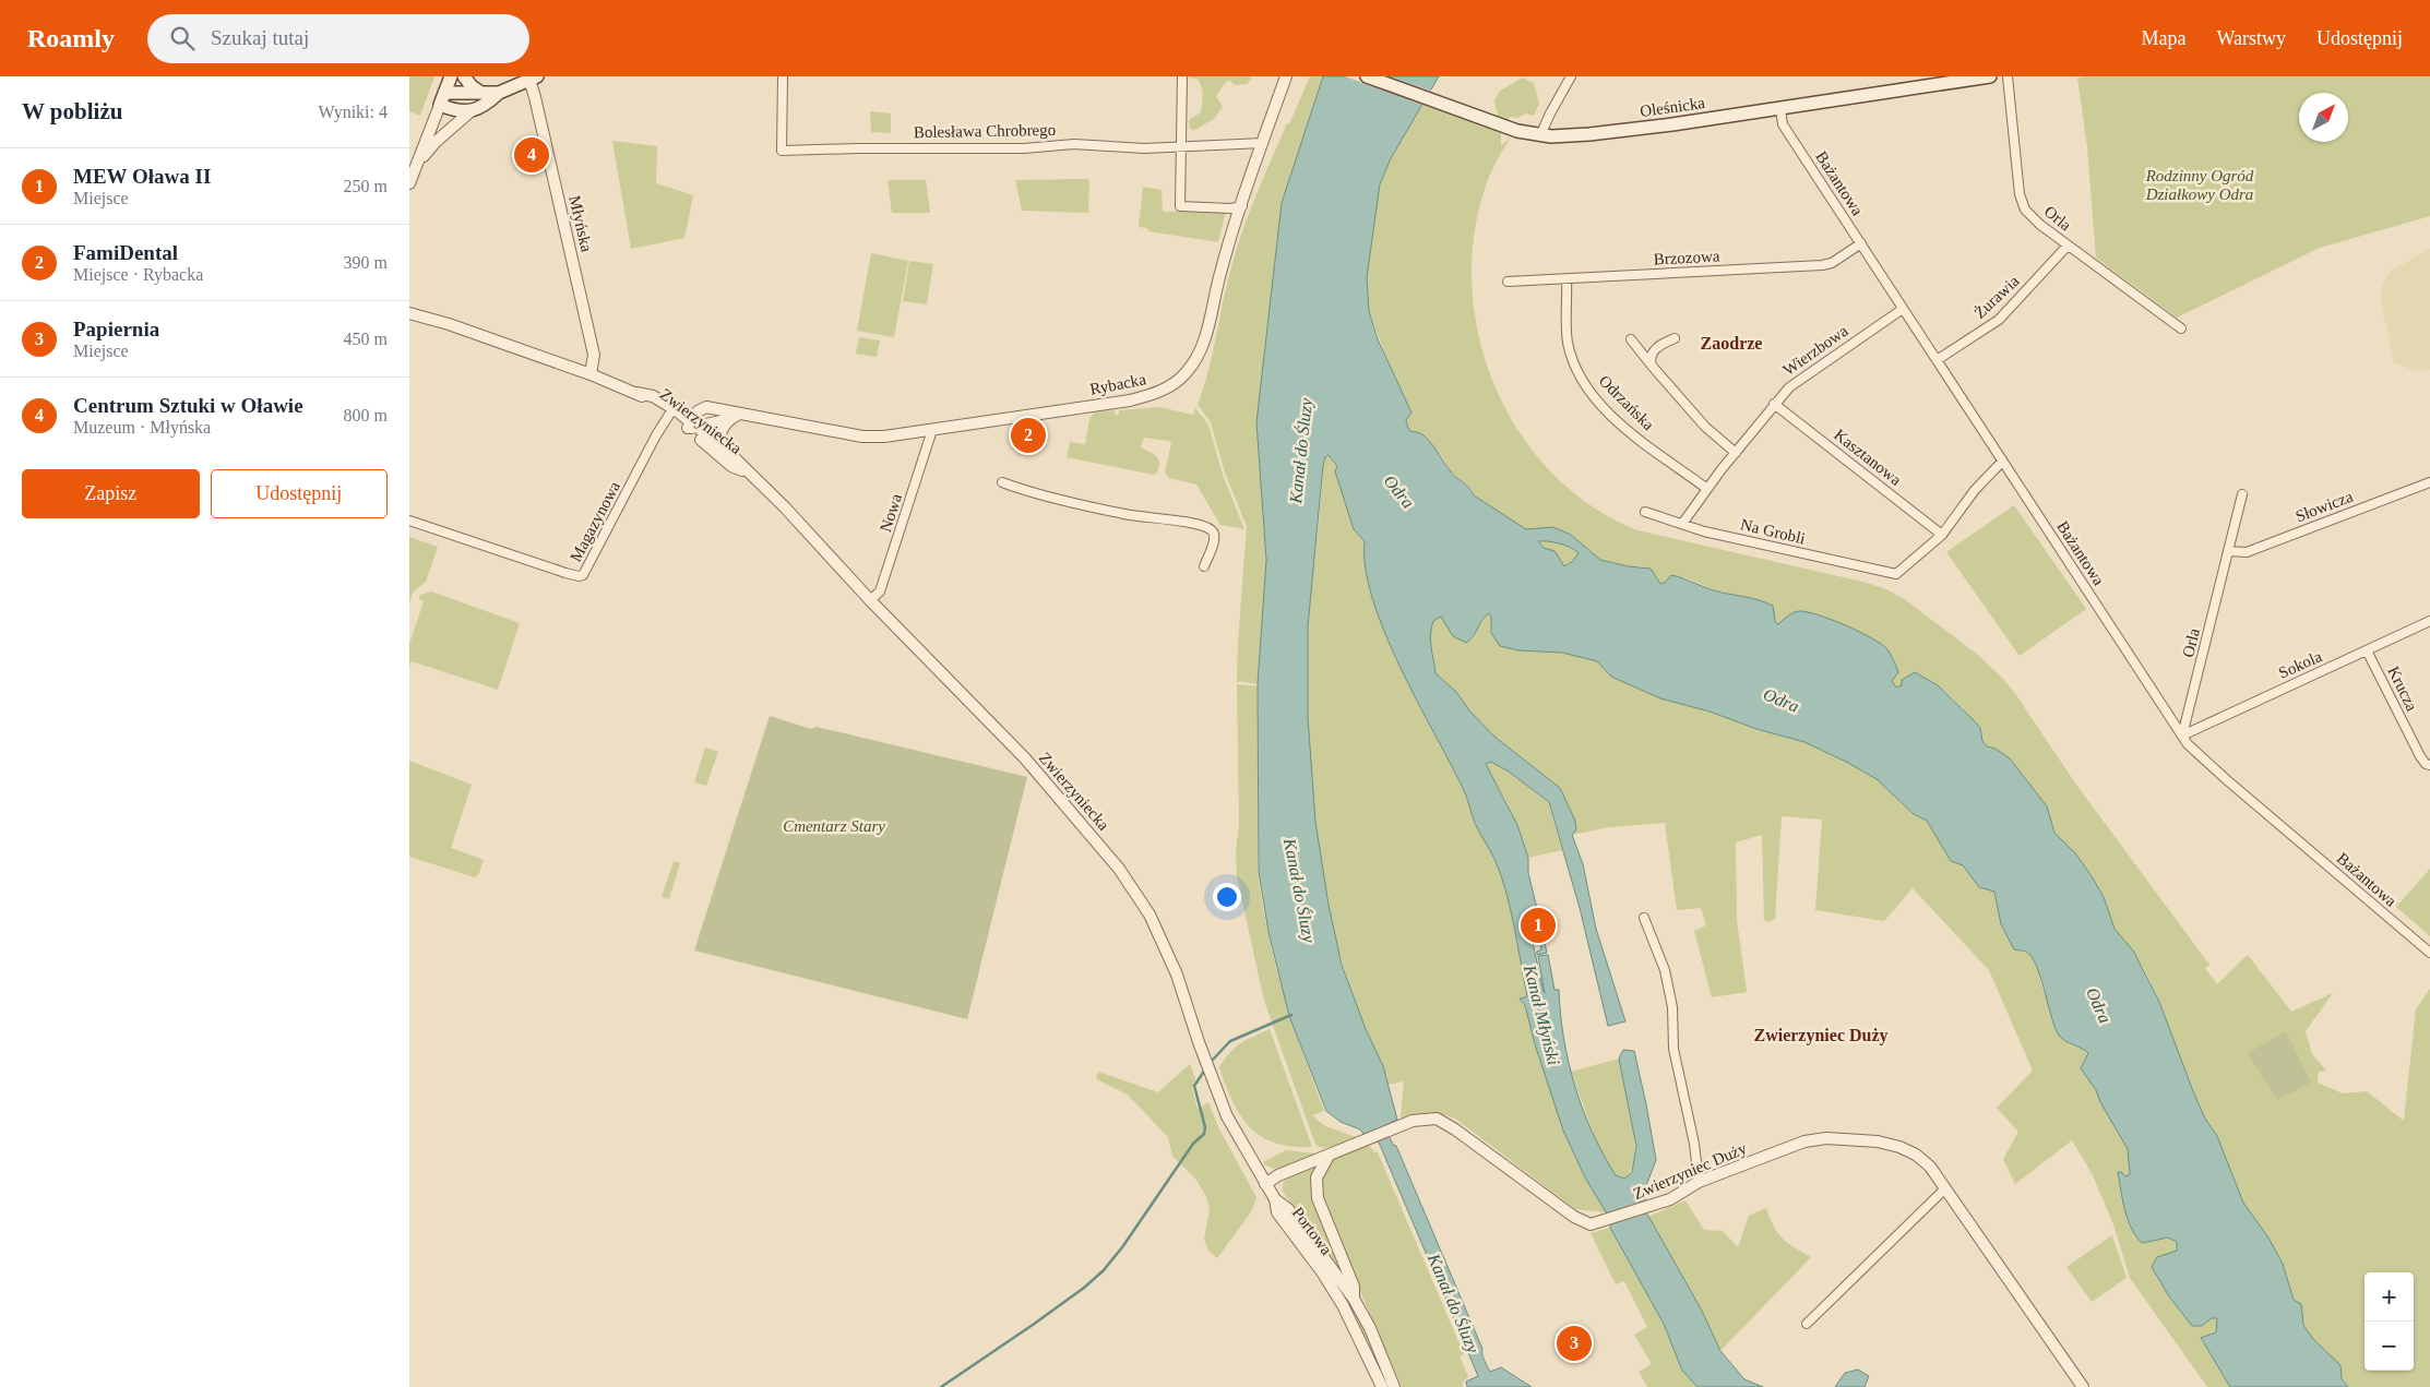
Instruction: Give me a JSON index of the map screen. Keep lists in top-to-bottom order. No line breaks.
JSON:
{"streets":{"main road":["Oleśnicka"],"street":["Bolesława Chrobrego","Bażantowa","Orla","Młyńska","Brzozowa","Żurawia","Wierzbowa","Rybacka","Odrzańska","Zwierzyniecka","Kasztanowa","Słowicza","Nowa","Magazynowa","Na Grobli","Sokola","Krucza","Zwierzyniec Duży","Portowa"]},"crossings":[["Oleśnicka","Bażantowa"],["Bolesława Chrobrego","Rybacka"],["Bażantowa","Orla"],["Bażantowa","Brzozowa"],["Bażantowa","Żurawia"],["Bażantowa","Wierzbowa"],["Bażantowa","Sokola"],["Orla","Żurawia"],["Orla","Słowicza"],["Orla","Sokola"],["Młyńska","Zwierzyniecka"],["Brzozowa","Odrzańska"],["Wierzbowa","Odrzańska"],["Wierzbowa","Kasztanowa"],["Wierzbowa","Na Grobli"],["Rybacka","Zwierzyniecka"],["Rybacka","Nowa"],["Zwierzyniecka","Nowa"],["Zwierzyniecka","Magazynowa"],["Zwierzyniecka","Zwierzyniec Duży"],["Zwierzyniecka","Portowa"],["Kasztanowa","Na Grobli"],["Sokola","Krucza"]],"districts":["Zaodrze","Zwierzyniec Duży"],"water":["Kanał do Śluzy","Odra","Kanał Młyński"],"parks":["Rodzinny Ogród Działkowy Odra","Cmentarz Stary"],"north":"top right","page":{"header":"Roamly","search":"Szukaj tutaj","nav":["Mapa","Warstwy","Udostępnij"],"heading":["W pobliżu","Wyniki: 4"],"pins":["4","2","1","3"],"list":[{"mark":"1","name":"MEW Oława II","note":"Miejsce","value":"250 m"},{"mark":"2","name":"FamiDental","note":"Miejsce · Rybacka","value":"390 m"},{"mark":"3","name":"Papiernia","note":"Miejsce","value":"450 m"},{"mark":"4","name":"Centrum Sztuki w Oławie","note":"Muzeum · Młyńska","value":"800 m"}],"buttons":["Zapisz","Udostępnij"],"map_buttons":["+","−"]}}
